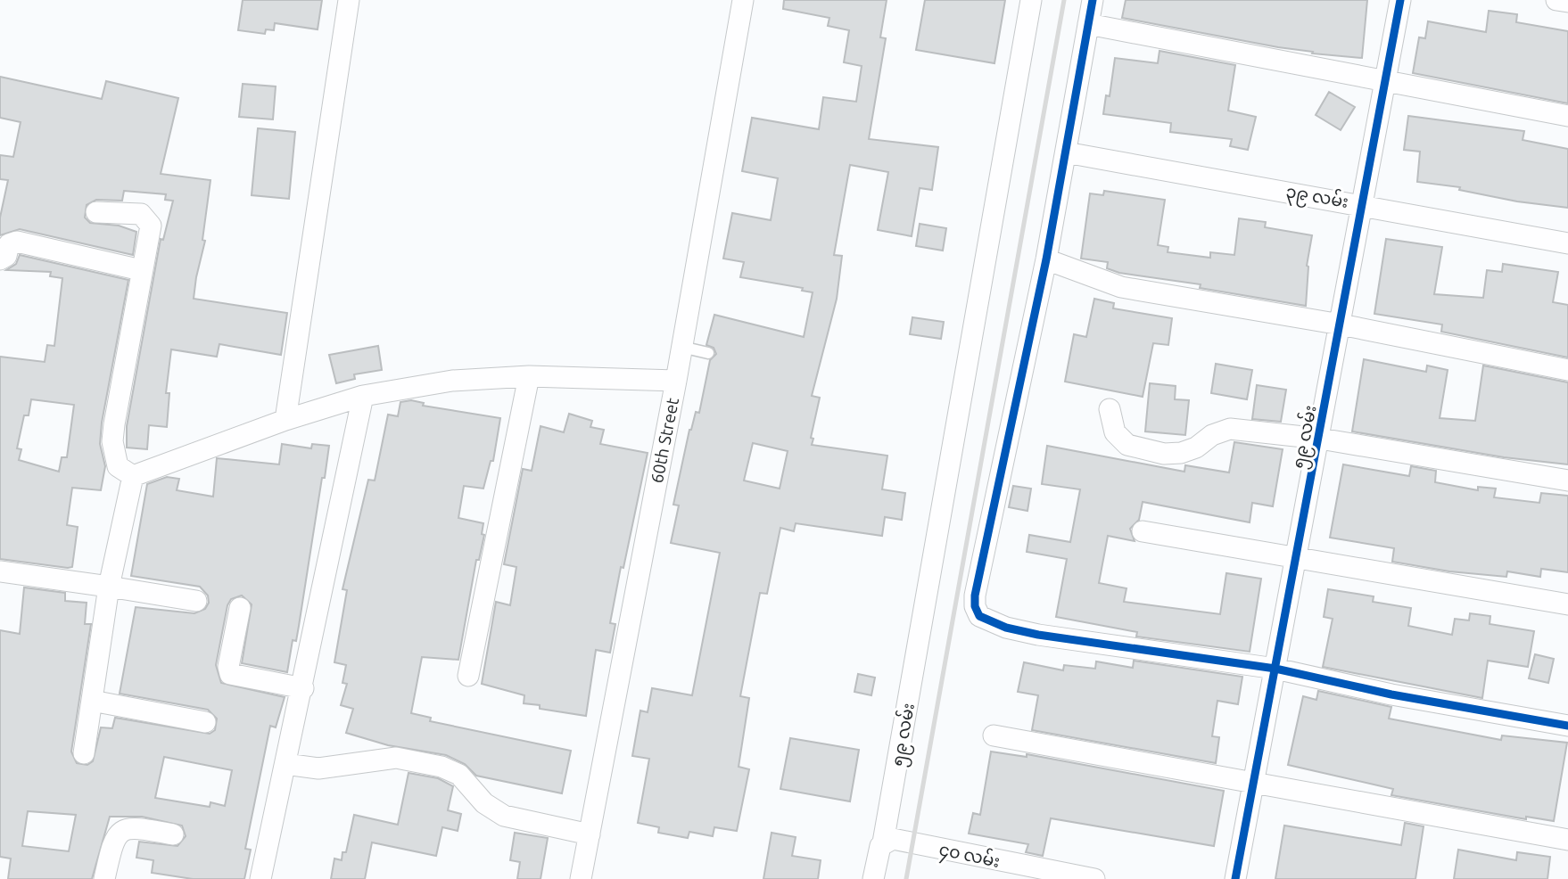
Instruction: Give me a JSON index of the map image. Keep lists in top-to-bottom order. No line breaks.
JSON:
{"streets":{"street":["၃၉ လမ်း","၅၉ လမ်း","60th Street","၄၀ လမ်း"]},"crossings":[["၃၉ လမ်း","၅၉ လမ်း"],["၅၉ လမ်း","၄၀ လမ်း"]]}
